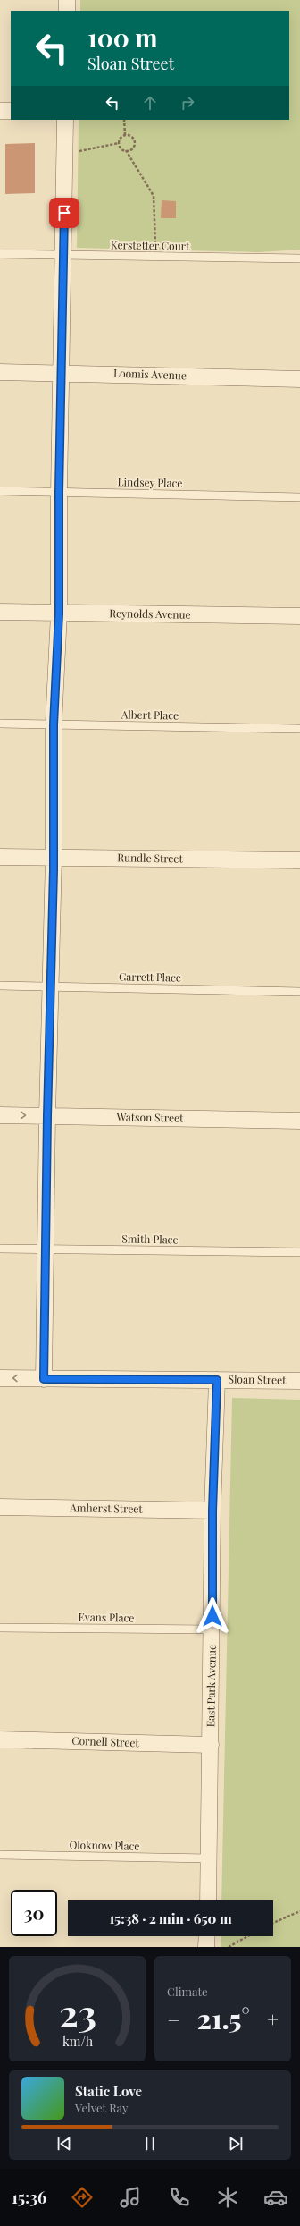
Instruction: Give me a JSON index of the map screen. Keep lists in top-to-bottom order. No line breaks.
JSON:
{"streets":{"street":["Loomis Avenue","Reynolds Avenue","Rundle Street","Watson Street","Sloan Street","Amherst Street","East Park Avenue","Cornell Street"],"lane":["Kerstetter Court","Lindsey Place","Albert Place","Garrett Place","Smith Place","Evans Place","Oloknow Place"]},"crossings":[["Sloan Street","East Park Avenue"],["Amherst Street","East Park Avenue"],["Evans Place","East Park Avenue"],["East Park Avenue","Cornell Street"],["East Park Avenue","Oloknow Place"]],"page":{"turn":["100 m","Sloan Street"],"limit":"30","trip":"15:38 · 2 min · 650 m","tile":"Climate","heat":["−","21.5°","+"],"song":["Static Love","Velvet Ray"],"tabs":"15:36","gauge":["23","km/h"]}}
